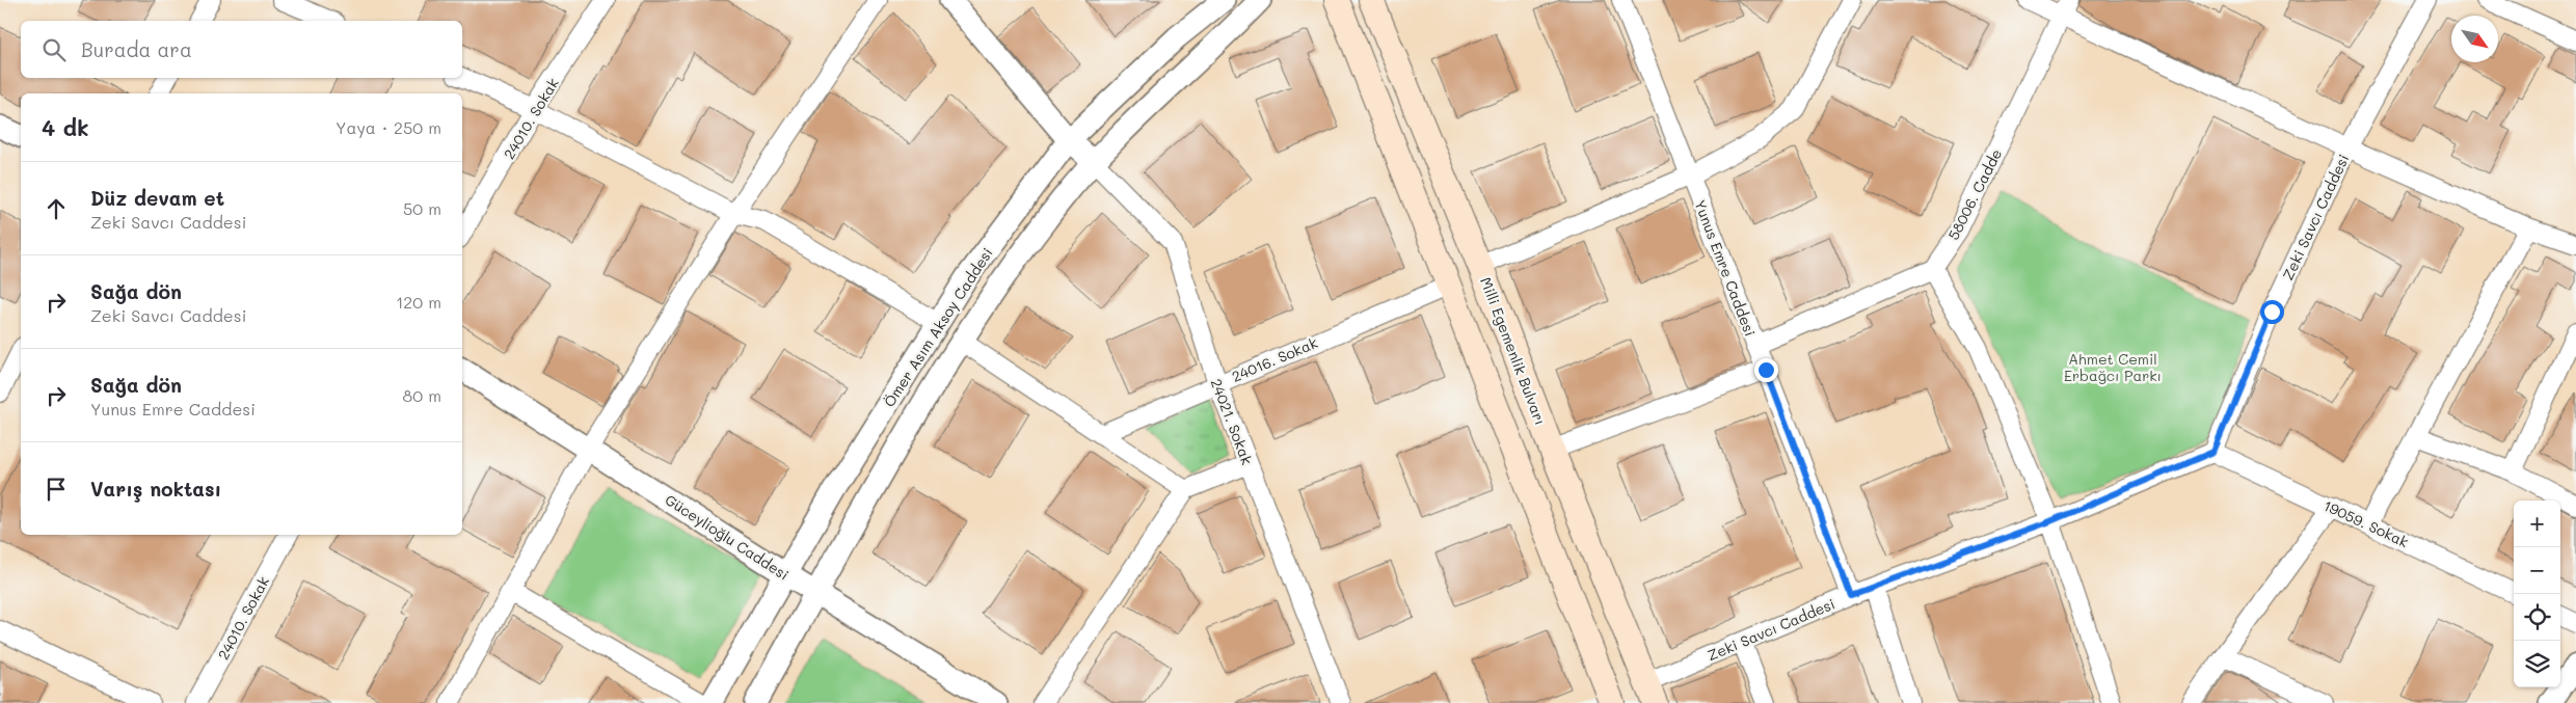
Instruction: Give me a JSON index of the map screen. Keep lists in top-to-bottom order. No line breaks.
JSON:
{"streets":{"main road":["Milli Egemenlik Bulvarı"],"street":["24010. Sokak","58006. Cadde","Zeki Savcı Caddesi","Yunus Emre Caddesi","Ömer Asım Aksoy Caddesi","24016. Sokak","24021. Sokak","19059. Sokak","Güceylioğlu Caddesi"]},"crossings":[["Zeki Savcı Caddesi","Yunus Emre Caddesi"],["Zeki Savcı Caddesi","Milli Egemenlik Bulvarı"],["Zeki Savcı Caddesi","19059. Sokak"],["Ömer Asım Aksoy Caddesi","24021. Sokak"],["Ömer Asım Aksoy Caddesi","Güceylioğlu Caddesi"],["24016. Sokak","24021. Sokak"]],"parks":["Ahmet Cemil Erbağcı Parkı"],"north":"bottom right","page":{"search":"Burada ara","heading":["4 dk","Yaya · 250 m"],"list":[["Düz devam et","Zeki Savcı Caddesi","50 m"],["Sağa dön","Zeki Savcı Caddesi","120 m"],["Sağa dön","Yunus Emre Caddesi","80 m"],"Varış noktası"],"map_buttons":["+","−"]}}
